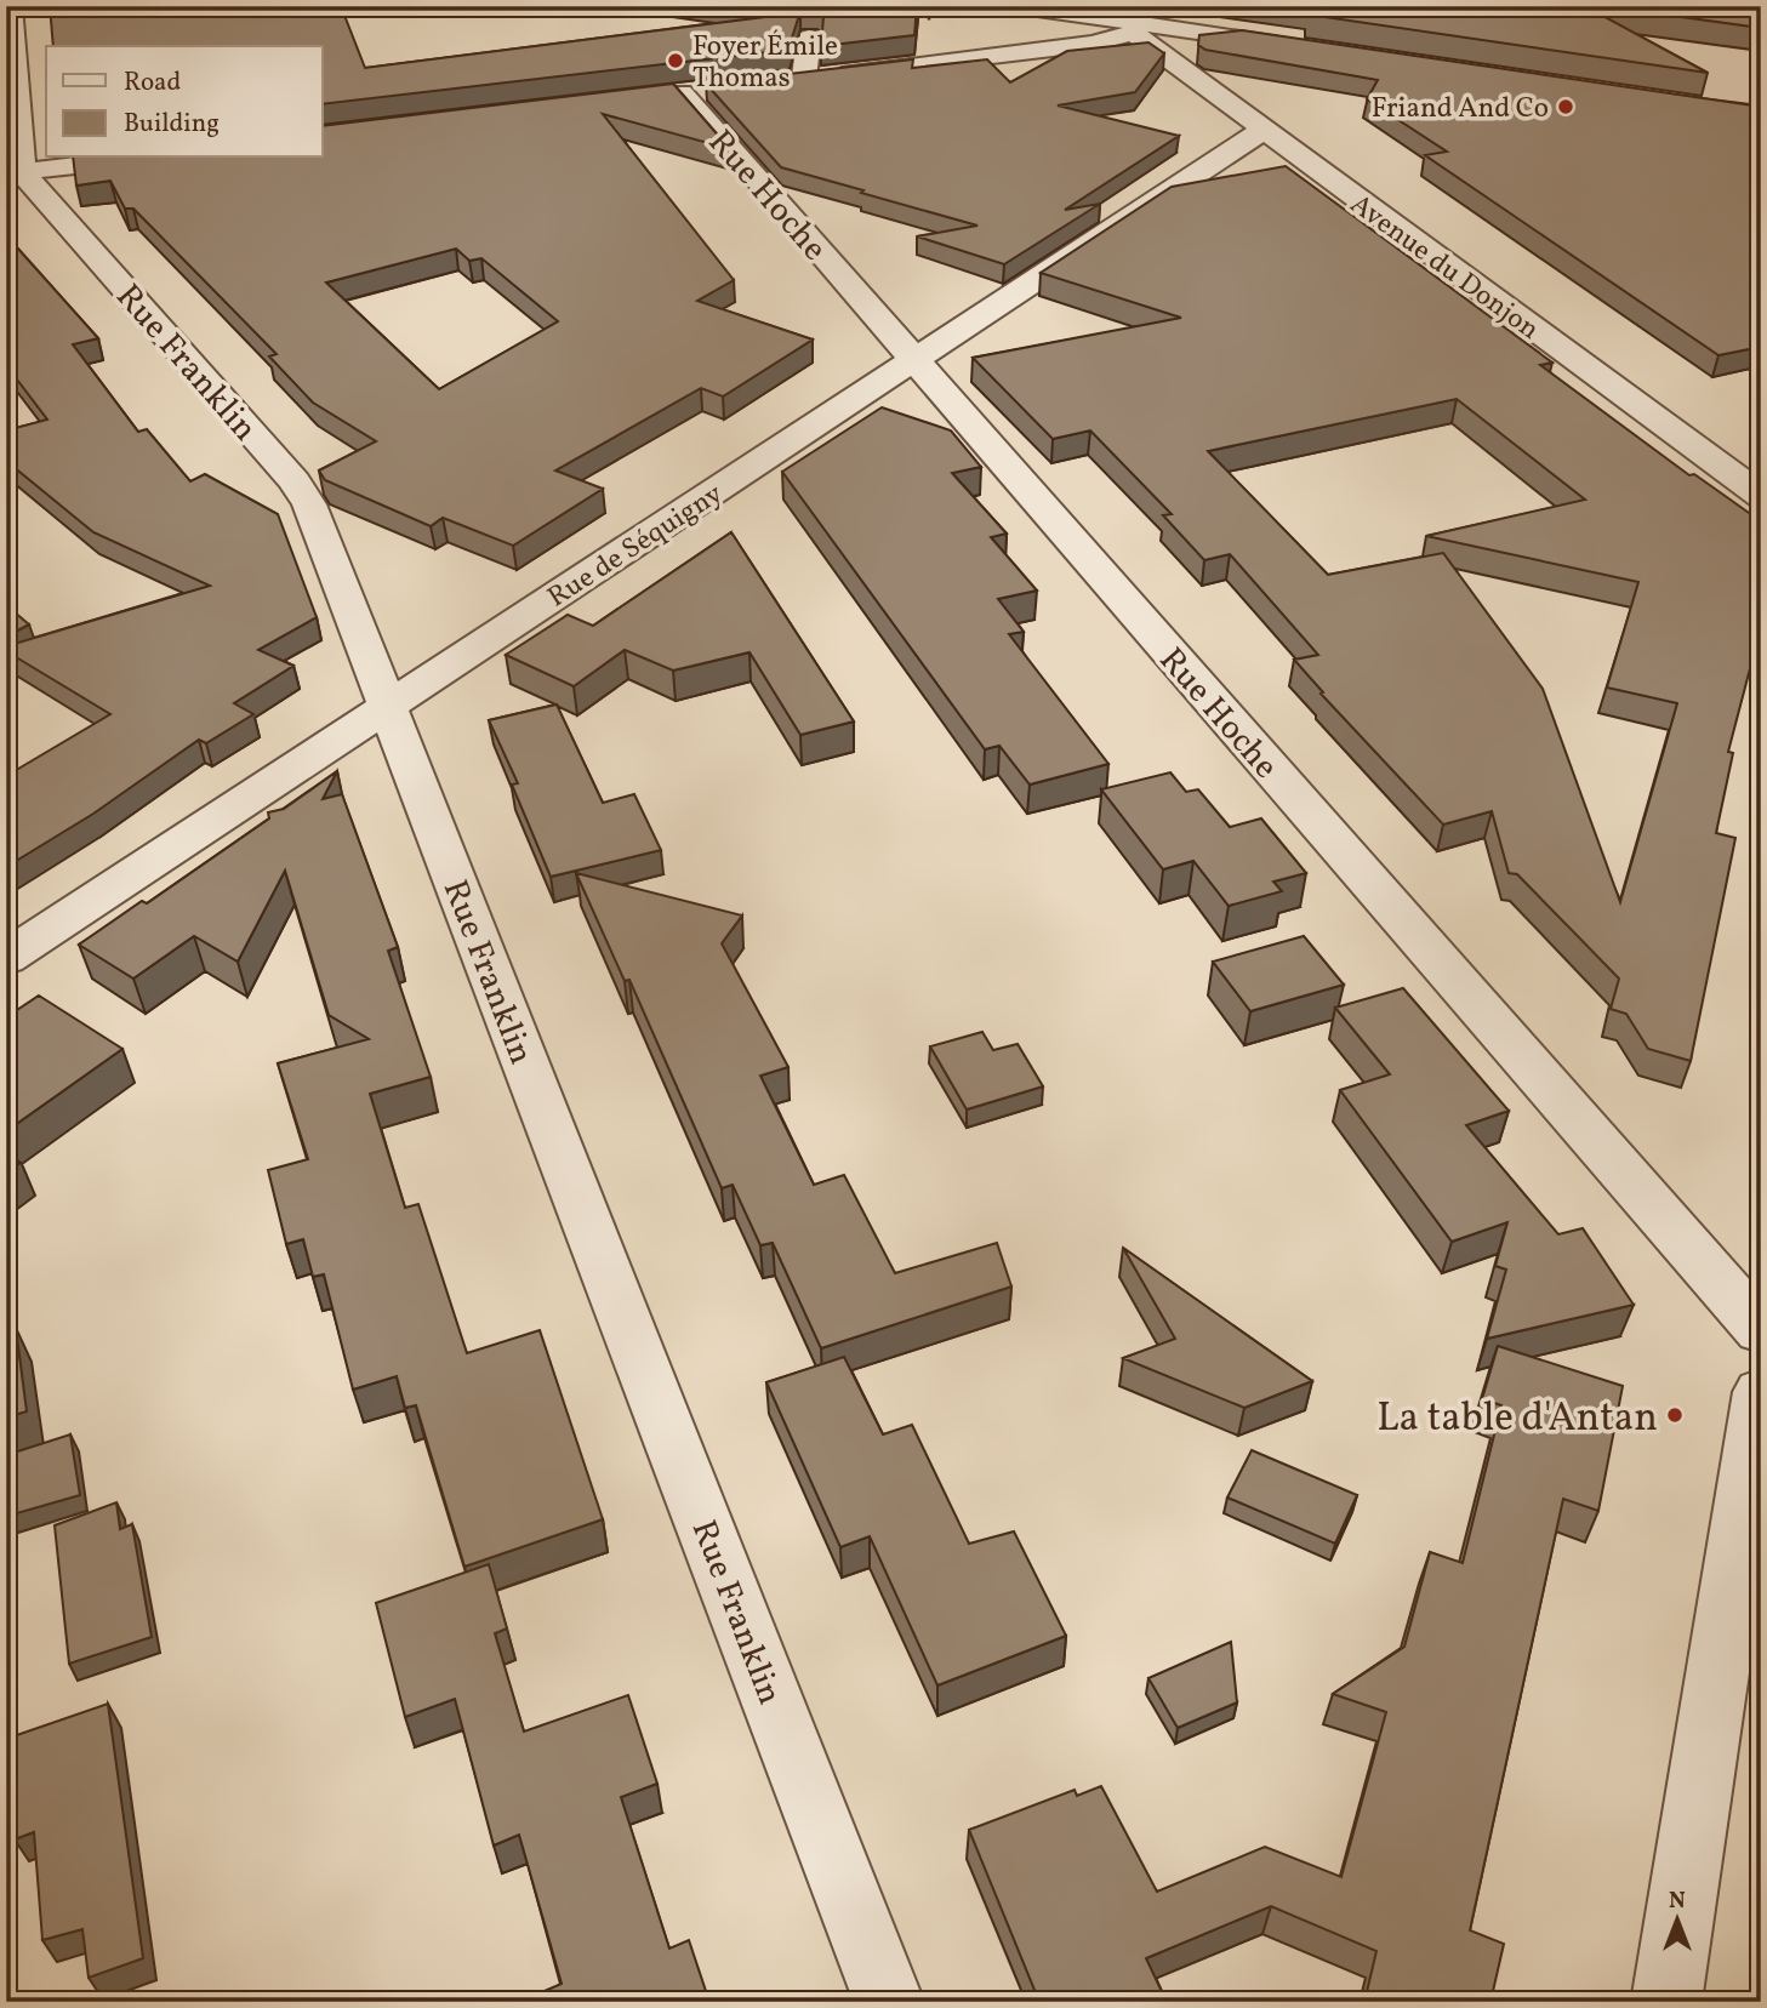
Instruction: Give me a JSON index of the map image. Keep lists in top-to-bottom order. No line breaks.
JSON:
{"streets":{"street":["Rue Hoche","Avenue du Donjon","Rue Franklin","Rue de Séquigny"]},"crossings":[["Rue Hoche","Rue de Séquigny"],["Avenue du Donjon","Rue de Séquigny"],["Rue Franklin","Rue de Séquigny"]],"places":["Foyer Émile Thomas","Friand And Co","La table d'Antan"],"legend":["Road","Building"],"north":"top"}
